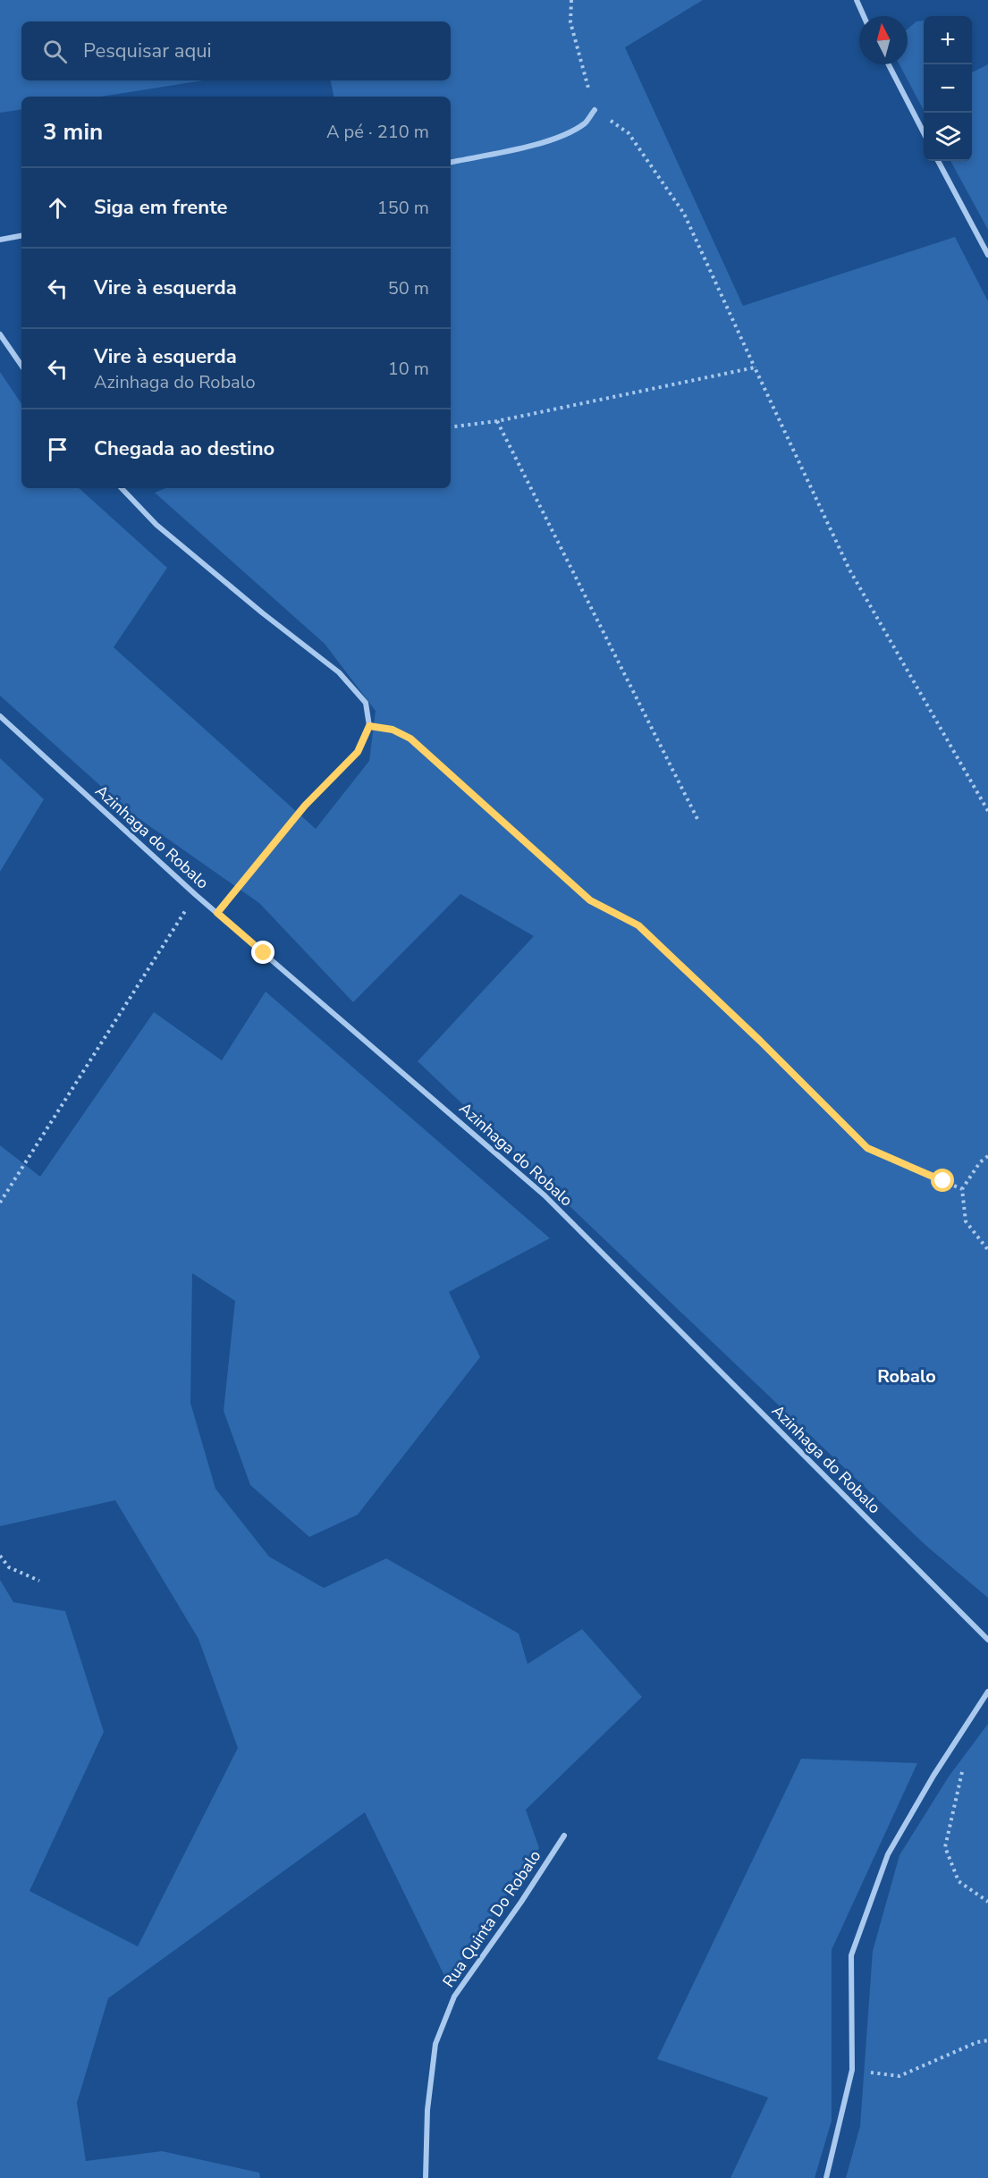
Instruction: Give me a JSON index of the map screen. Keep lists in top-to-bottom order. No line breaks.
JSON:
{"streets":{"street":["Azinhaga do Robalo","Rua Quinta Do Robalo"]},"districts":["Robalo"],"north":"top","page":{"map_buttons":["+","−"],"search":"Pesquisar aqui","heading":["3 min","A pé · 210 m"],"list":[["Siga em frente","150 m"],["Vire à esquerda","50 m"],["Vire à esquerda","Azinhaga do Robalo","10 m"],"Chegada ao destino"]}}
